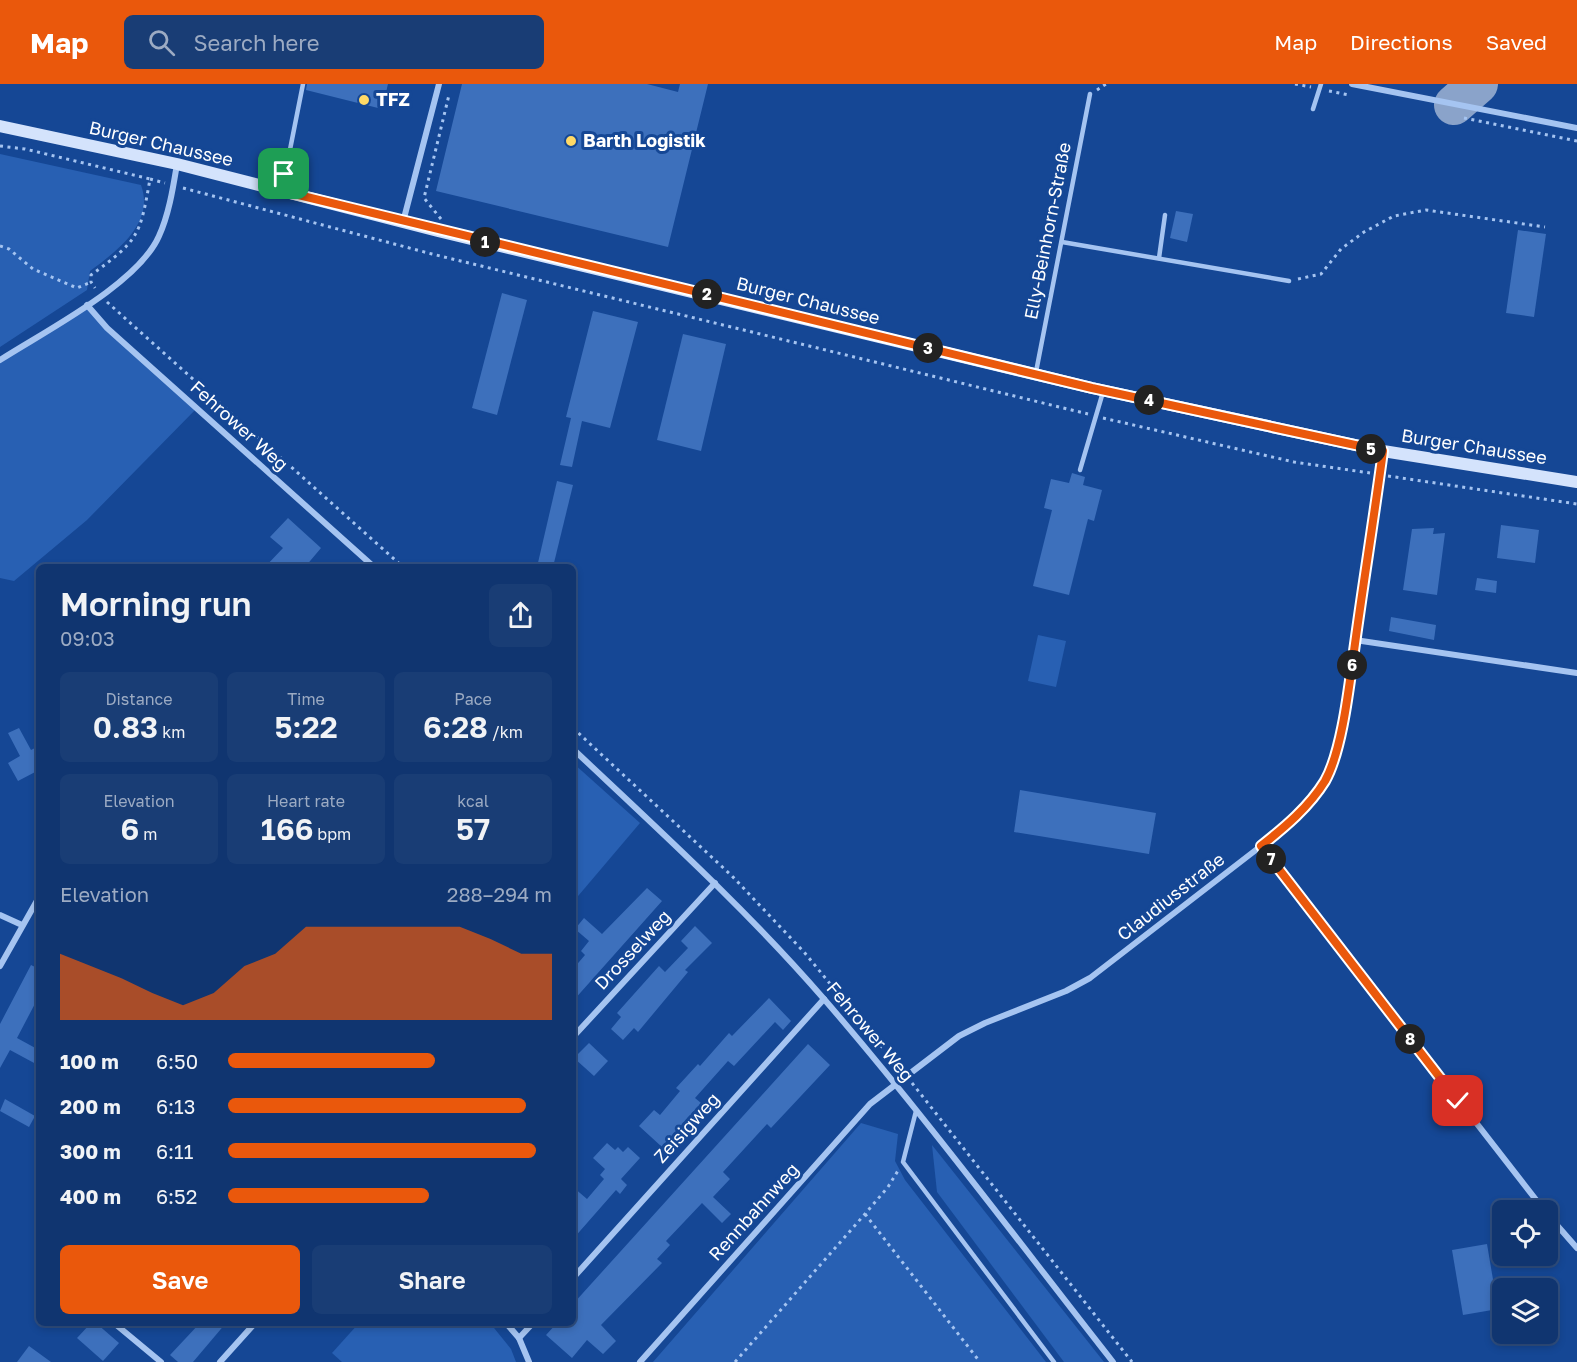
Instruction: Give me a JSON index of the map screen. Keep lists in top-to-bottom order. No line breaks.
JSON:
{"streets":{"main road":["Burger Chaussee"],"street":["Fehrower Weg","Claudiusstraße","Drosselweg","Zeisigweg","Rennbahnweg"],"lane":["Elly-Beinhorn-Straße"]},"crossings":[["Burger Chaussee","Elly-Beinhorn-Straße"],["Burger Chaussee","Claudiusstraße"],["Fehrower Weg","Claudiusstraße"],["Fehrower Weg","Drosselweg"],["Fehrower Weg","Zeisigweg"],["Fehrower Weg","Rennbahnweg"],["Claudiusstraße","Rennbahnweg"]],"places":["TFZ","Barth Logistik"],"page":{"header":"Map","search":"Search here","nav":["Map","Directions","Saved"],"pins":["1","2","3","4","5","6","7","8"],"heading":["Morning run","09:03"],"stats":[["Distance","0.83 km"],["Time","5:22"],["Pace","6:28 /km"],["Elevation","6 m"],["Heart rate","166 bpm"],["kcal","57"]],"chart":["Elevation","288–294 m"],"list":[{"name":"100 m","note":"6:50"},{"name":"200 m","note":"6:13"},{"name":"300 m","note":"6:11"},{"name":"400 m","note":"6:52"}],"buttons":["Save","Share"]}}
